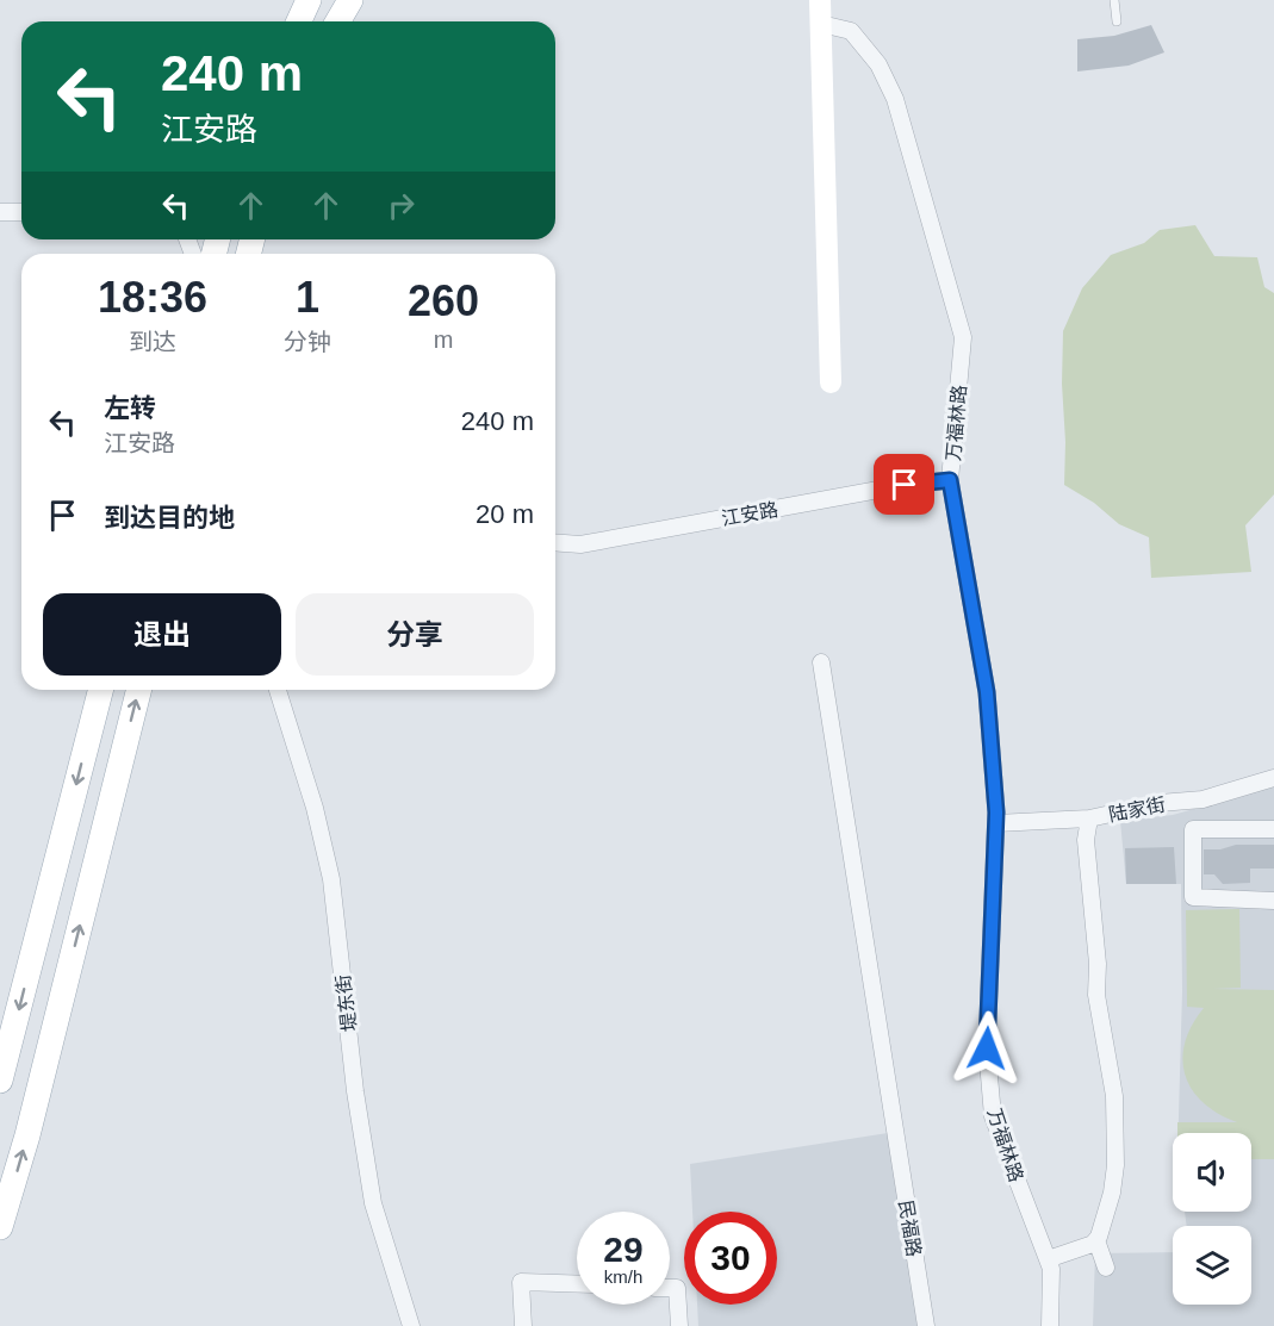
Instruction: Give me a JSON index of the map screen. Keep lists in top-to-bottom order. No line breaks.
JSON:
{"streets":{"street":["万福林路","江安路","陆家街","堤东街","民福路"]},"crossings":[["万福林路","江安路"],["万福林路","陆家街"]],"page":{"turn":["240 m","江安路"],"eta":["18:36","到达","1","分钟","260","m"],"list":[{"name":"左转","note":"江安路","value":"240 m"},{"name":"到达目的地","value":"20 m"}],"buttons":["退出","分享"],"speed":"29 km/h","limit":"30"}}
